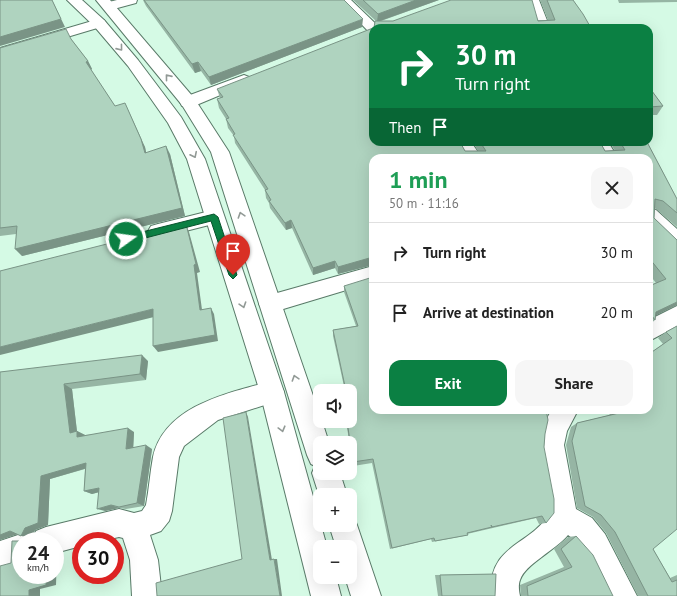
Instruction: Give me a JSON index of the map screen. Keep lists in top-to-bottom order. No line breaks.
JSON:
{"page":{"turn":["30 m","Turn right"],"then":"Then","heading":["1 min","50 m · 11:16"],"list":[{"name":"Turn right","value":"30 m"},{"name":"Arrive at destination","value":"20 m"}],"buttons":["Exit","Share"],"map_buttons":["+","−"],"speed":"24 km/h","limit":"30"}}
